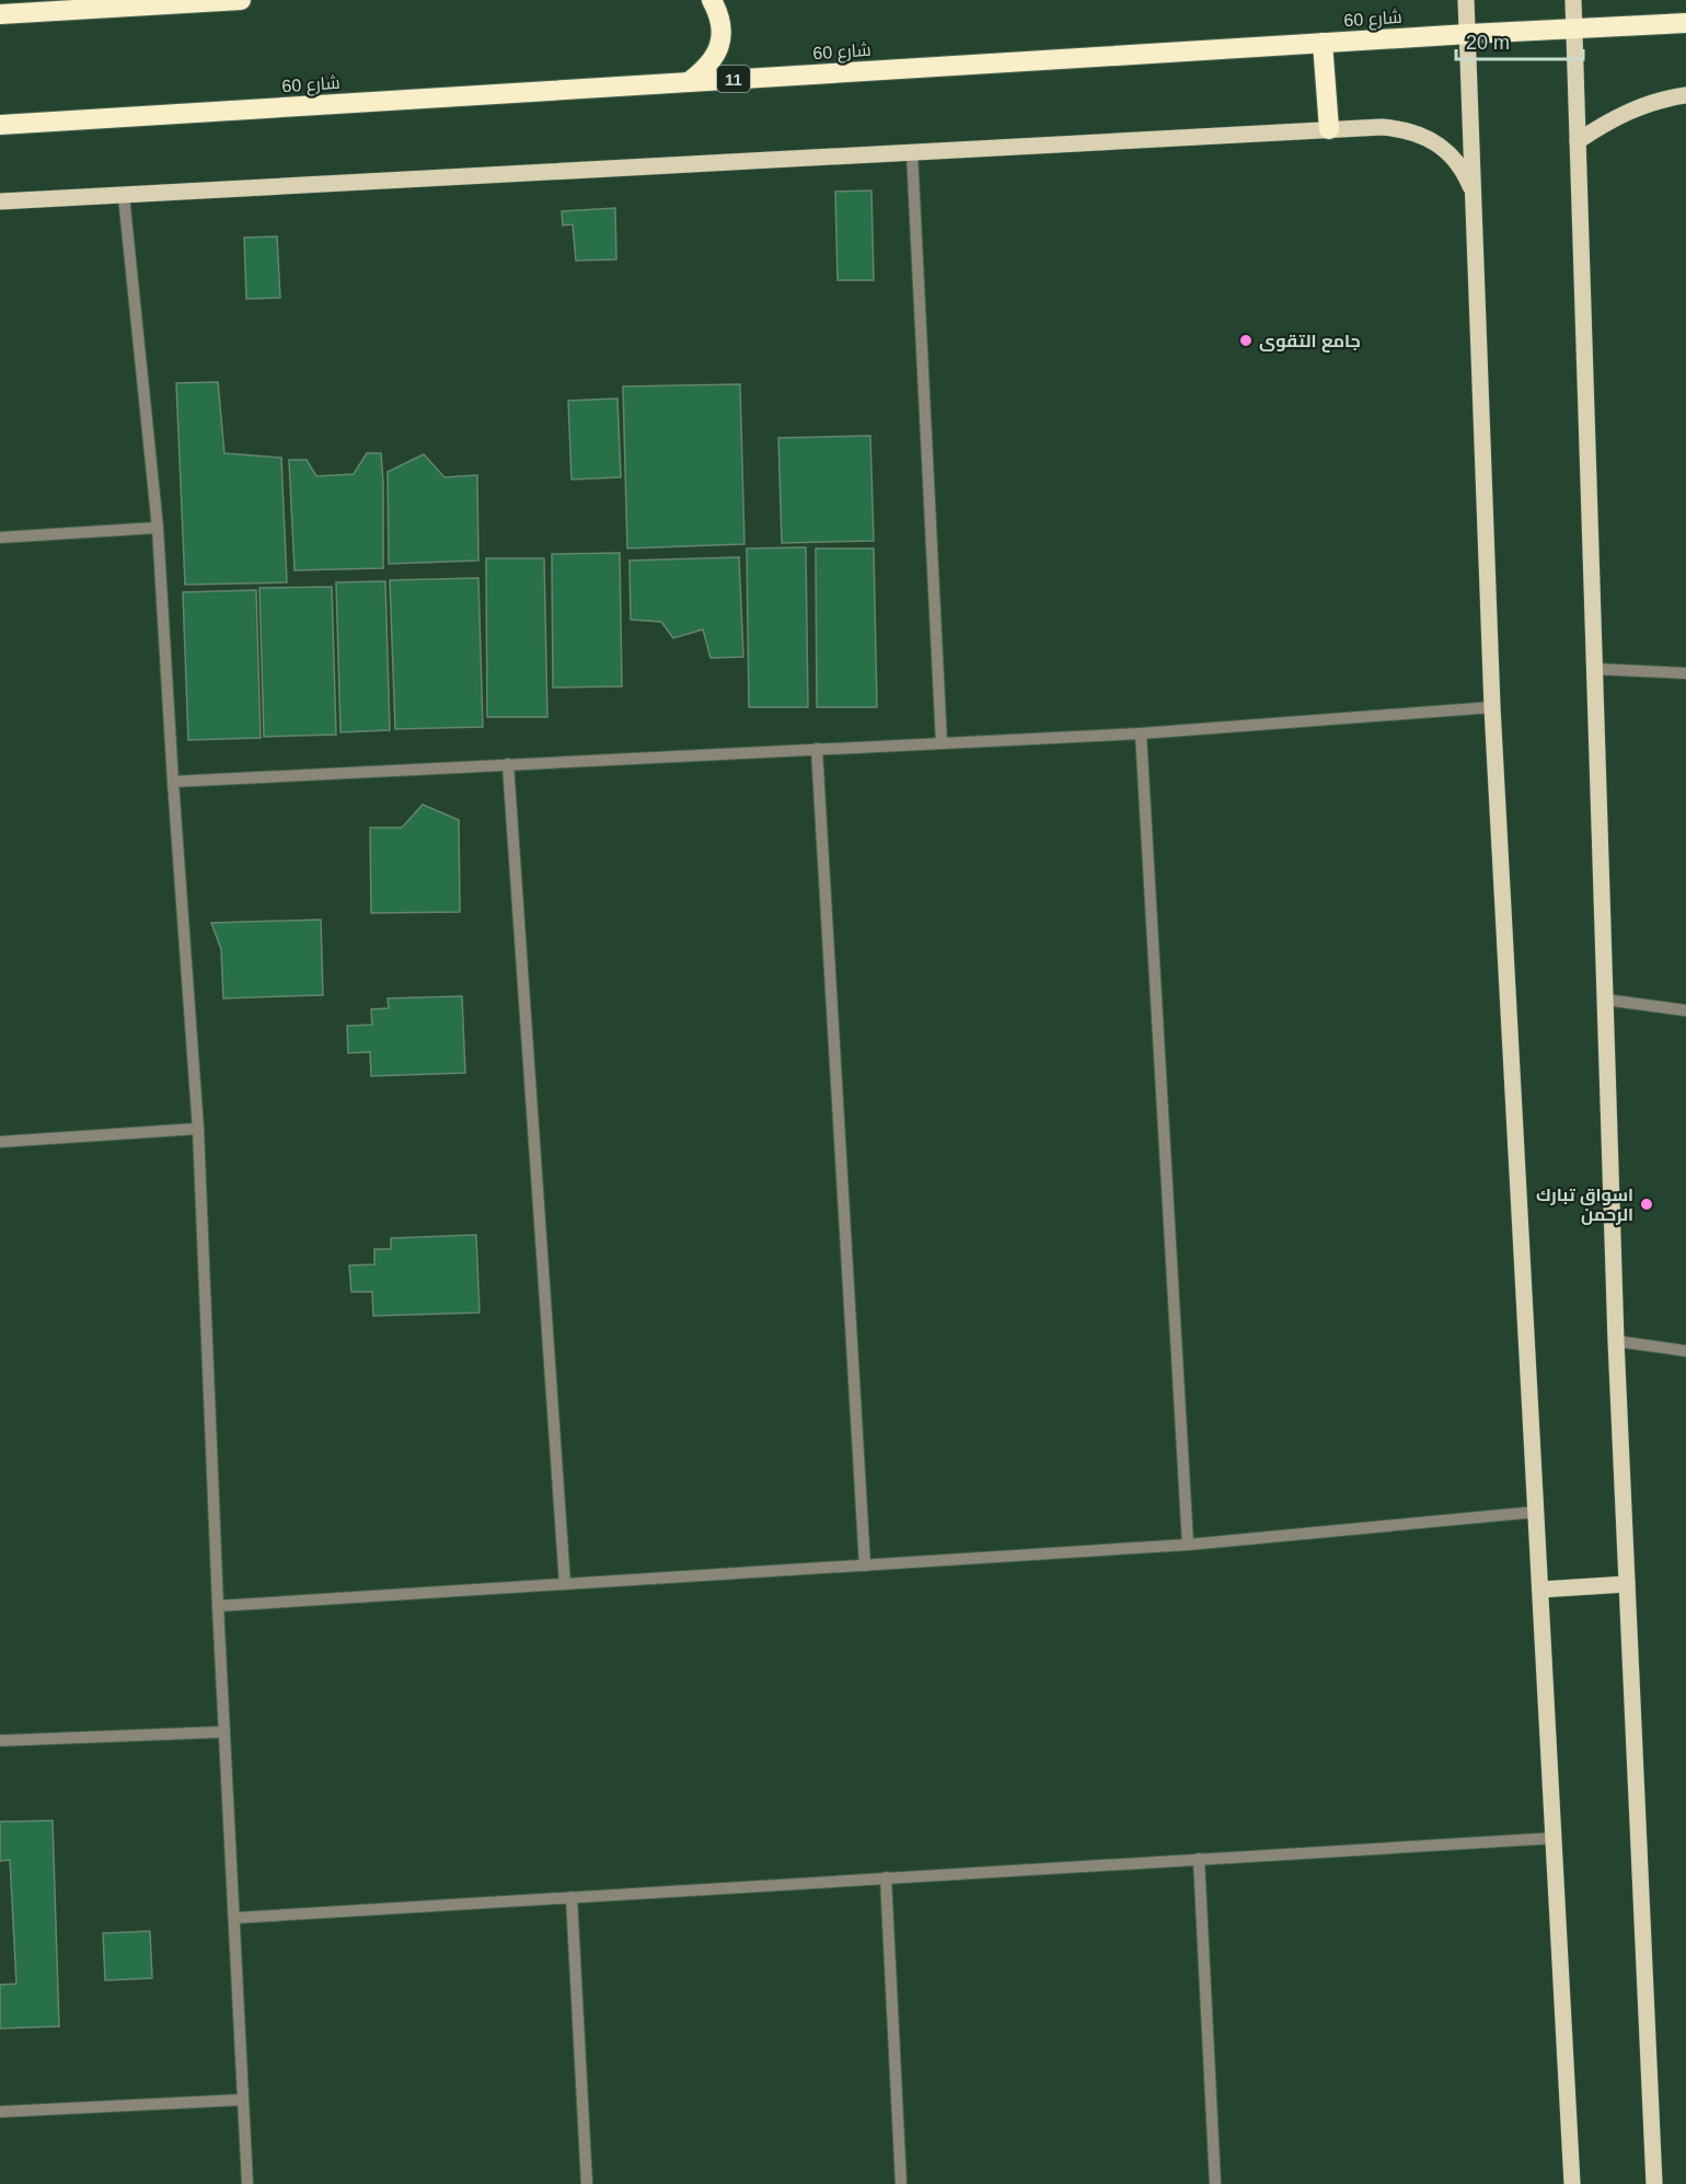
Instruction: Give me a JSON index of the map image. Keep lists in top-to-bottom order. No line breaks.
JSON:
{"streets":{"highway":["شارع 60","11"]},"places":["جامع التقوى","اسواق تبارك الرحمن"],"scale_bar":"20 m"}
